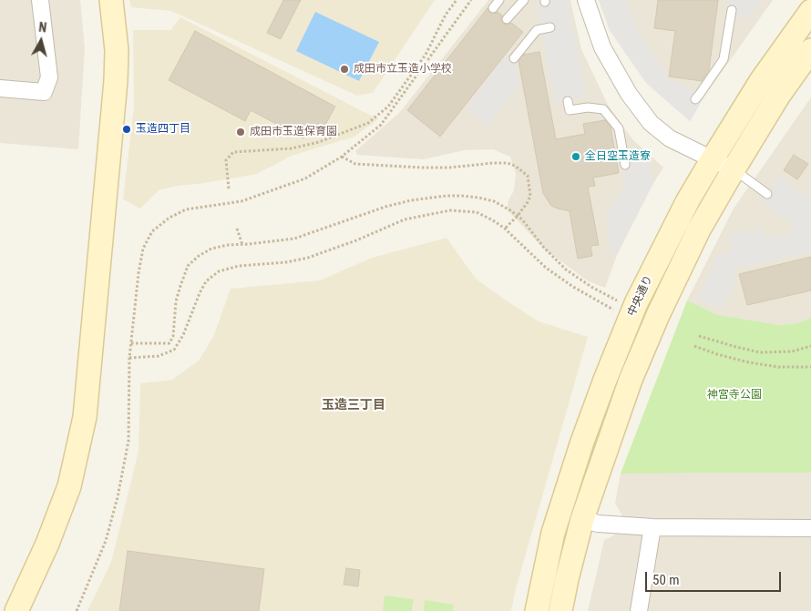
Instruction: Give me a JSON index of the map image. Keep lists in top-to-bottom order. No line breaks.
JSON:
{"streets":{"street":["中央通り"]},"districts":["玉造三丁目"],"parks":["神宮寺公園"],"places":["成田市立玉造小学校","玉造四丁目","成田市玉造保育園","全日空玉造寮"],"scale_bar":"50 m","north":"top"}
